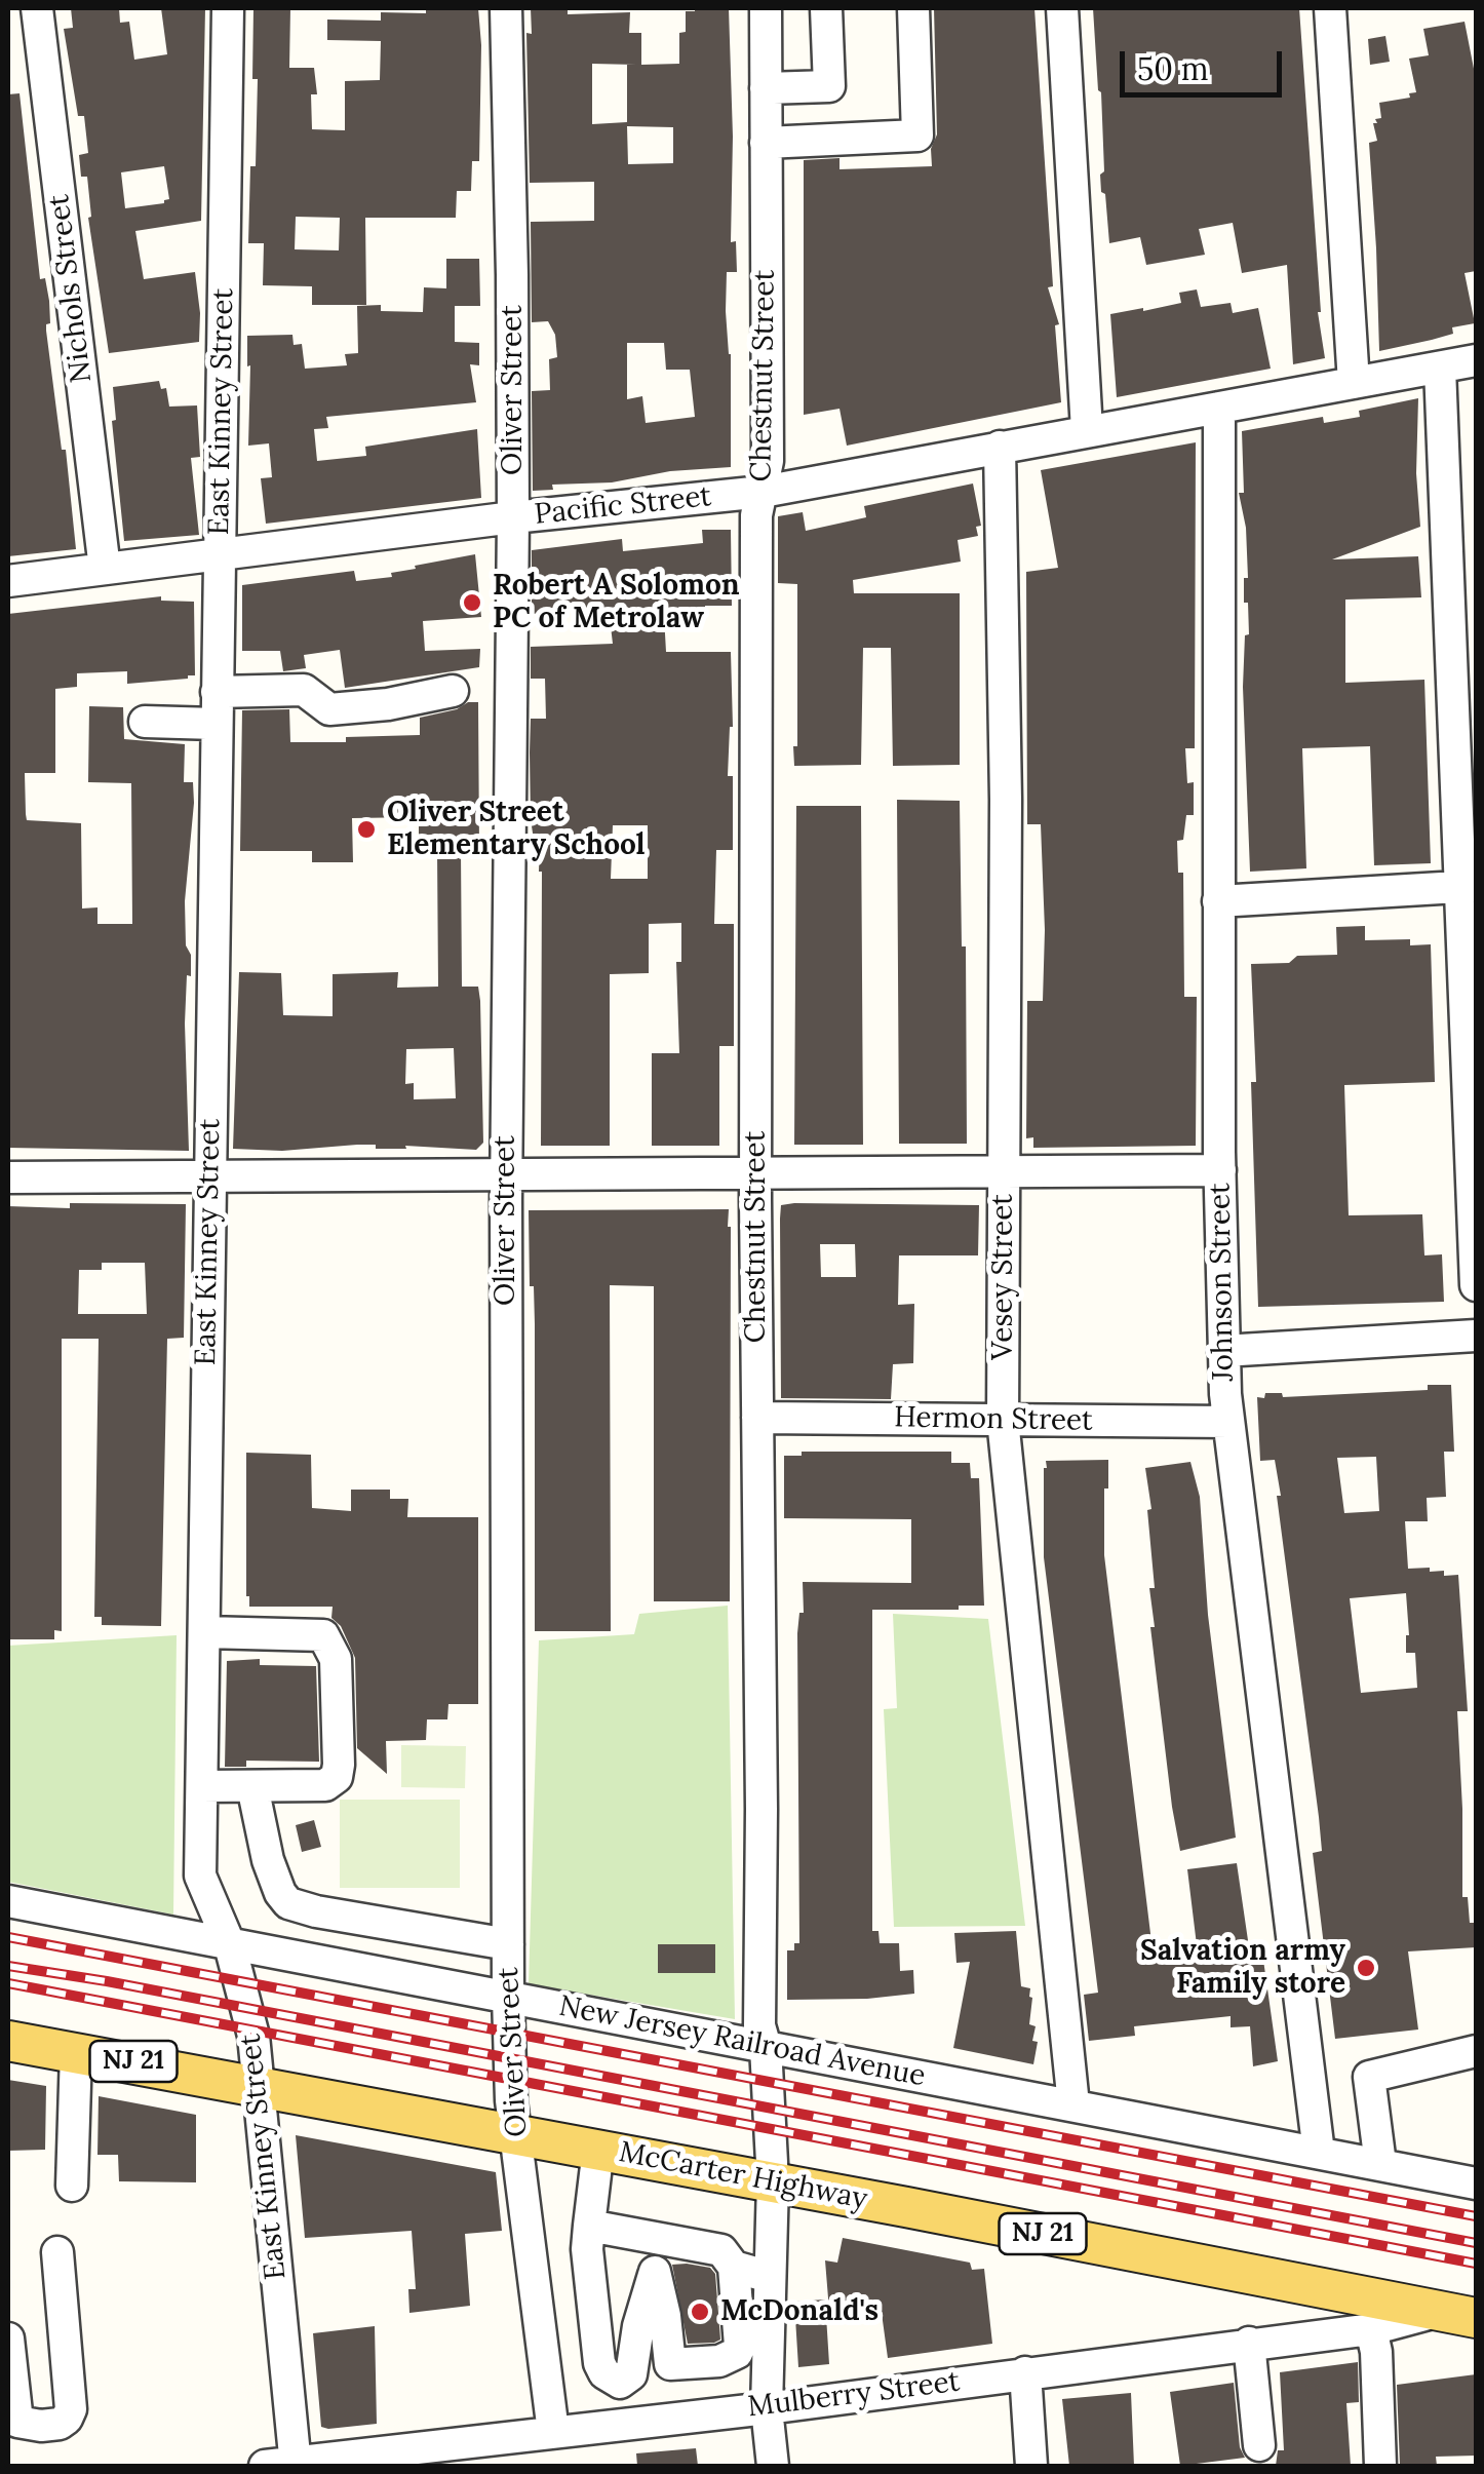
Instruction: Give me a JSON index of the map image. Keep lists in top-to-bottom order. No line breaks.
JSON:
{"streets":{"main road":["NJ 21","McCarter Highway"],"street":["Nichols Street","Chestnut Street","Oliver Street","East Kinney Street","Pacific Street","Vesey Street","Johnson Street","Hermon Street","New Jersey Railroad Avenue","Mulberry Street"]},"crossings":[["Nichols Street","Pacific Street"],["Chestnut Street","Pacific Street"],["Chestnut Street","Hermon Street"],["Chestnut Street","New Jersey Railroad Avenue"],["Chestnut Street","McCarter Highway"],["Chestnut Street","Mulberry Street"],["Oliver Street","Pacific Street"],["Oliver Street","New Jersey Railroad Avenue"],["Oliver Street","McCarter Highway"],["Oliver Street","Mulberry Street"],["East Kinney Street","Pacific Street"],["East Kinney Street","New Jersey Railroad Avenue"],["East Kinney Street","McCarter Highway"],["East Kinney Street","Mulberry Street"],["Pacific Street","Vesey Street"],["Pacific Street","Johnson Street"],["Vesey Street","Hermon Street"],["Vesey Street","New Jersey Railroad Avenue"],["Johnson Street","Hermon Street"],["Johnson Street","New Jersey Railroad Avenue"],["McCarter Highway","Mulberry Street"]],"places":["Robert A Solomon PC of Metrolaw","Oliver Street Elementary School","Salvation army Family store","McDonald's"],"scale_bar":"50 m"}
